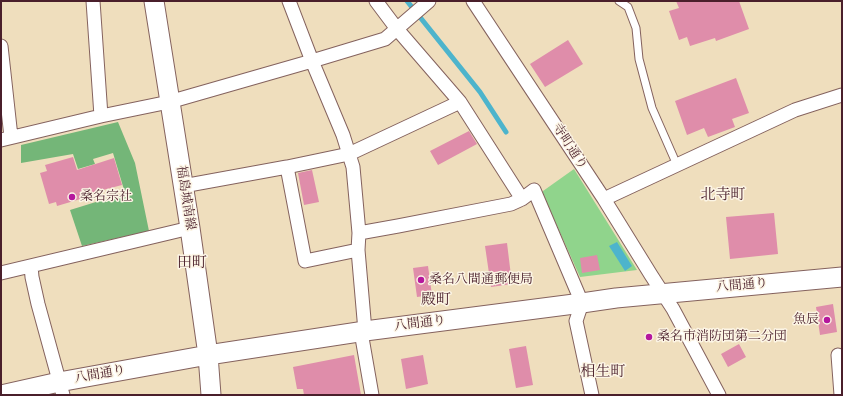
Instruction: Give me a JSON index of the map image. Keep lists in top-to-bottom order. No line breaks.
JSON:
{"streets":{"street":["寺町通り","福島城南線","八間通り"]},"crossings":[["寺町通り","八間通り"],["福島城南線","八間通り"]],"districts":["北寺町","田町","殿町","相生町"],"places":["桑名宗社","桑名八間通郵便局","魚辰","桑名市消防団第二分団"]}
